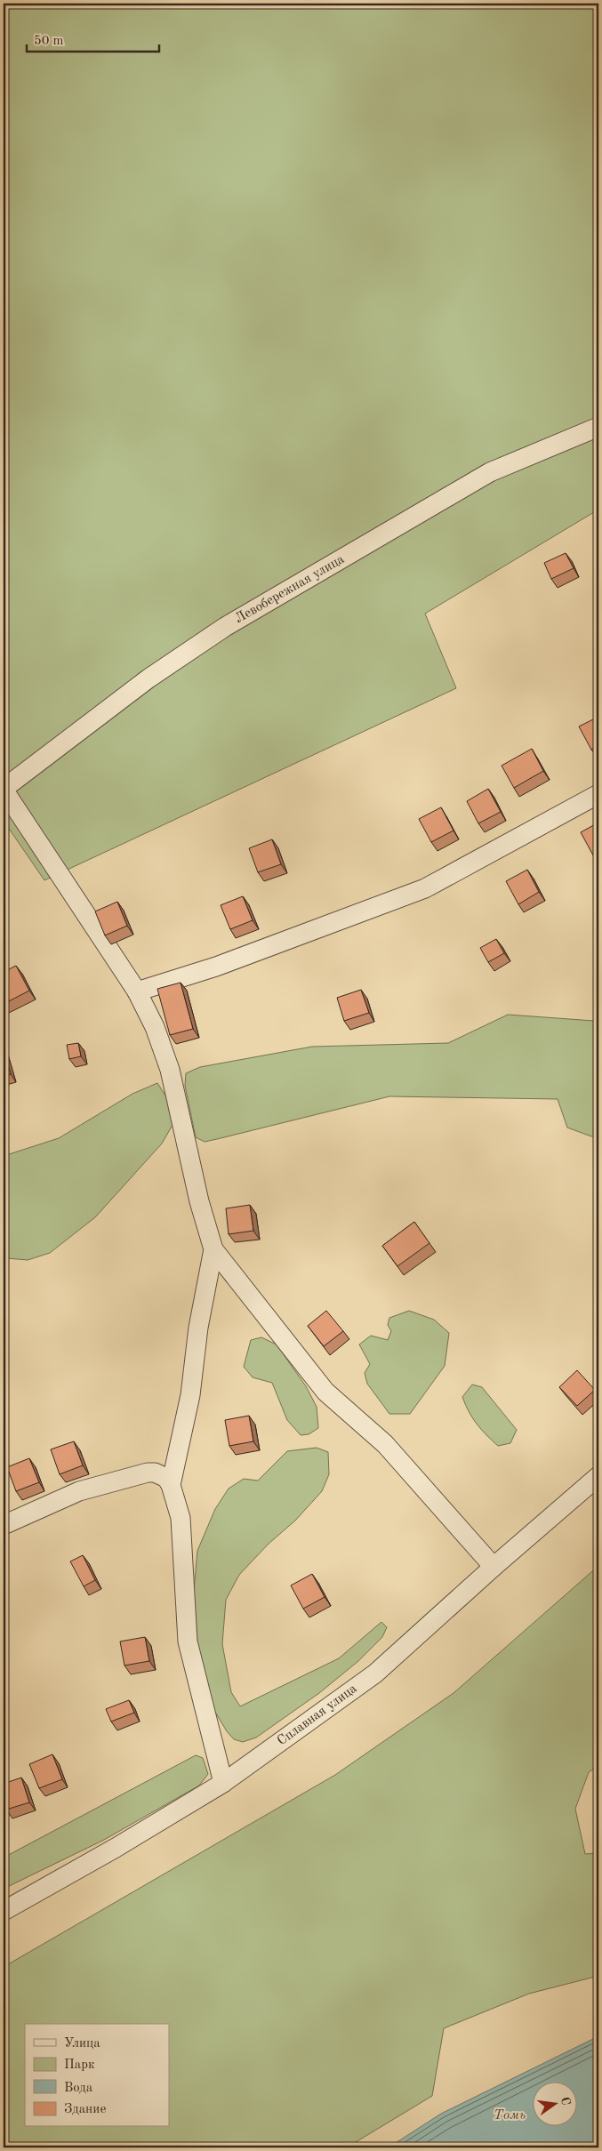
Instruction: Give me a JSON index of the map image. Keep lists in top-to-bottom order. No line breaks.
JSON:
{"streets":{"street":["Левобережная улица","Сплавная улица"]},"water":["Томь"],"legend":["Улица","Парк","Вода","Здание"],"scale_bar":"50 m","north":"right"}
